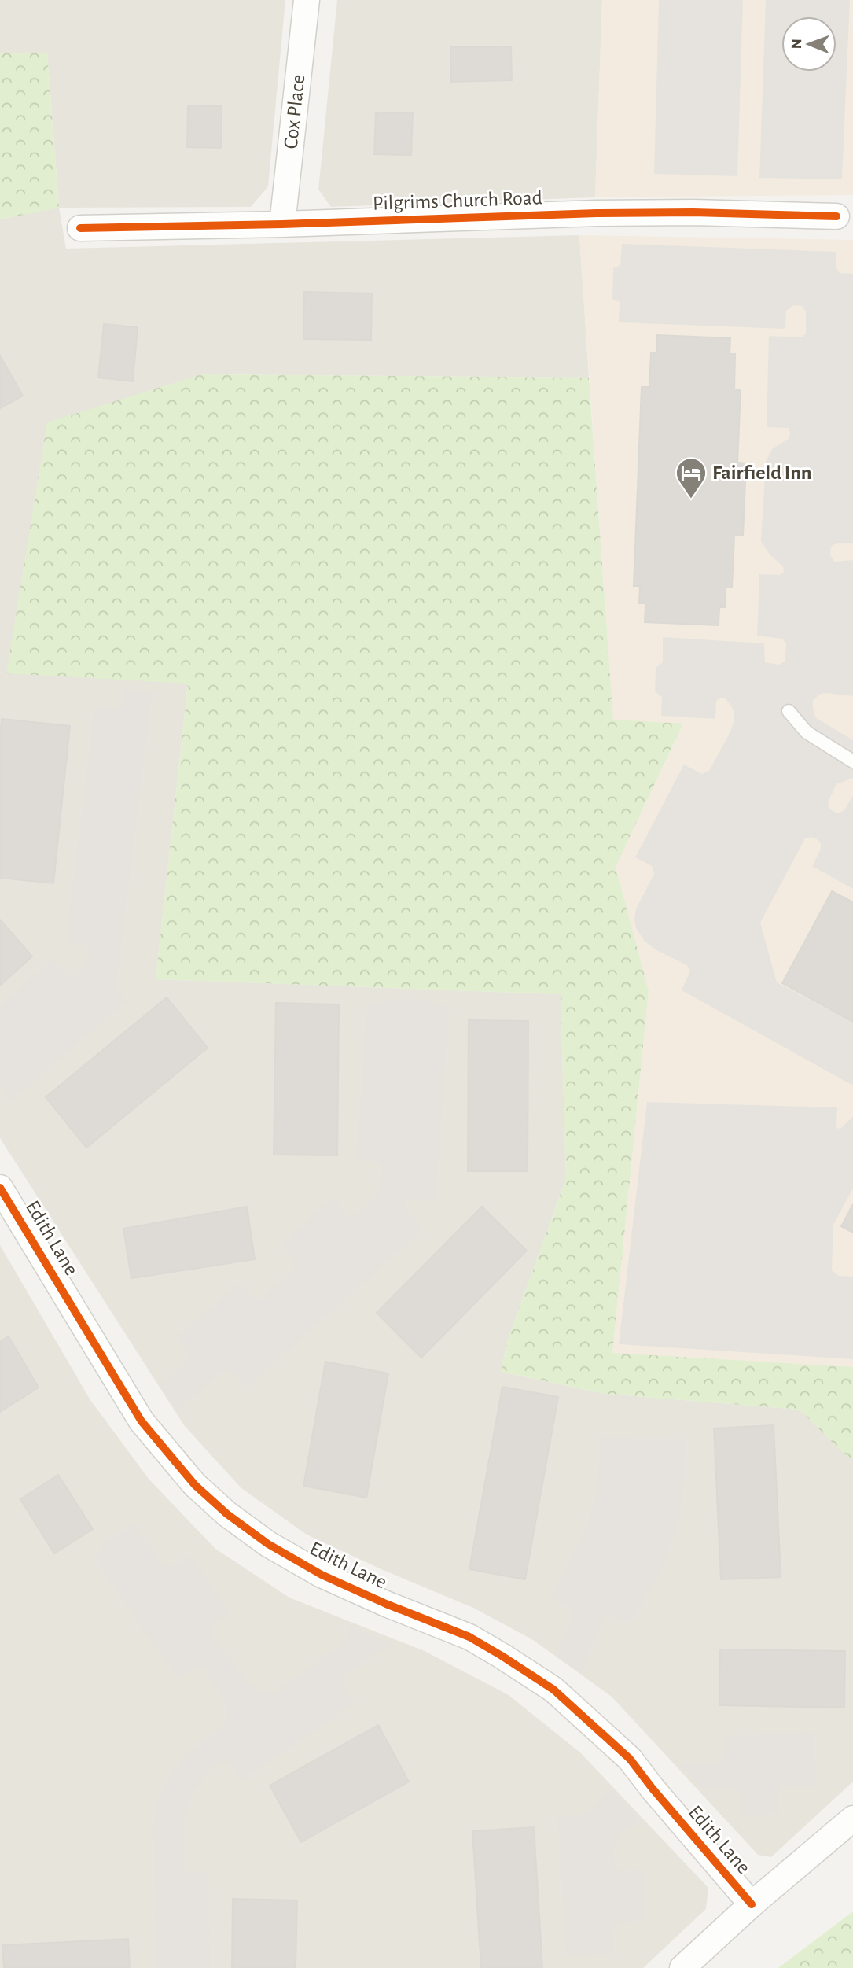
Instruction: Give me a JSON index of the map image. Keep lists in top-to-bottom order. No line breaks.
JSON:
{"streets":{"street":["Cox Place","Pilgrims Church Road","Edith Lane"]},"crossings":[["Cox Place","Pilgrims Church Road"]],"places":{"hotel":["Fairfield Inn"]},"north":"left"}
